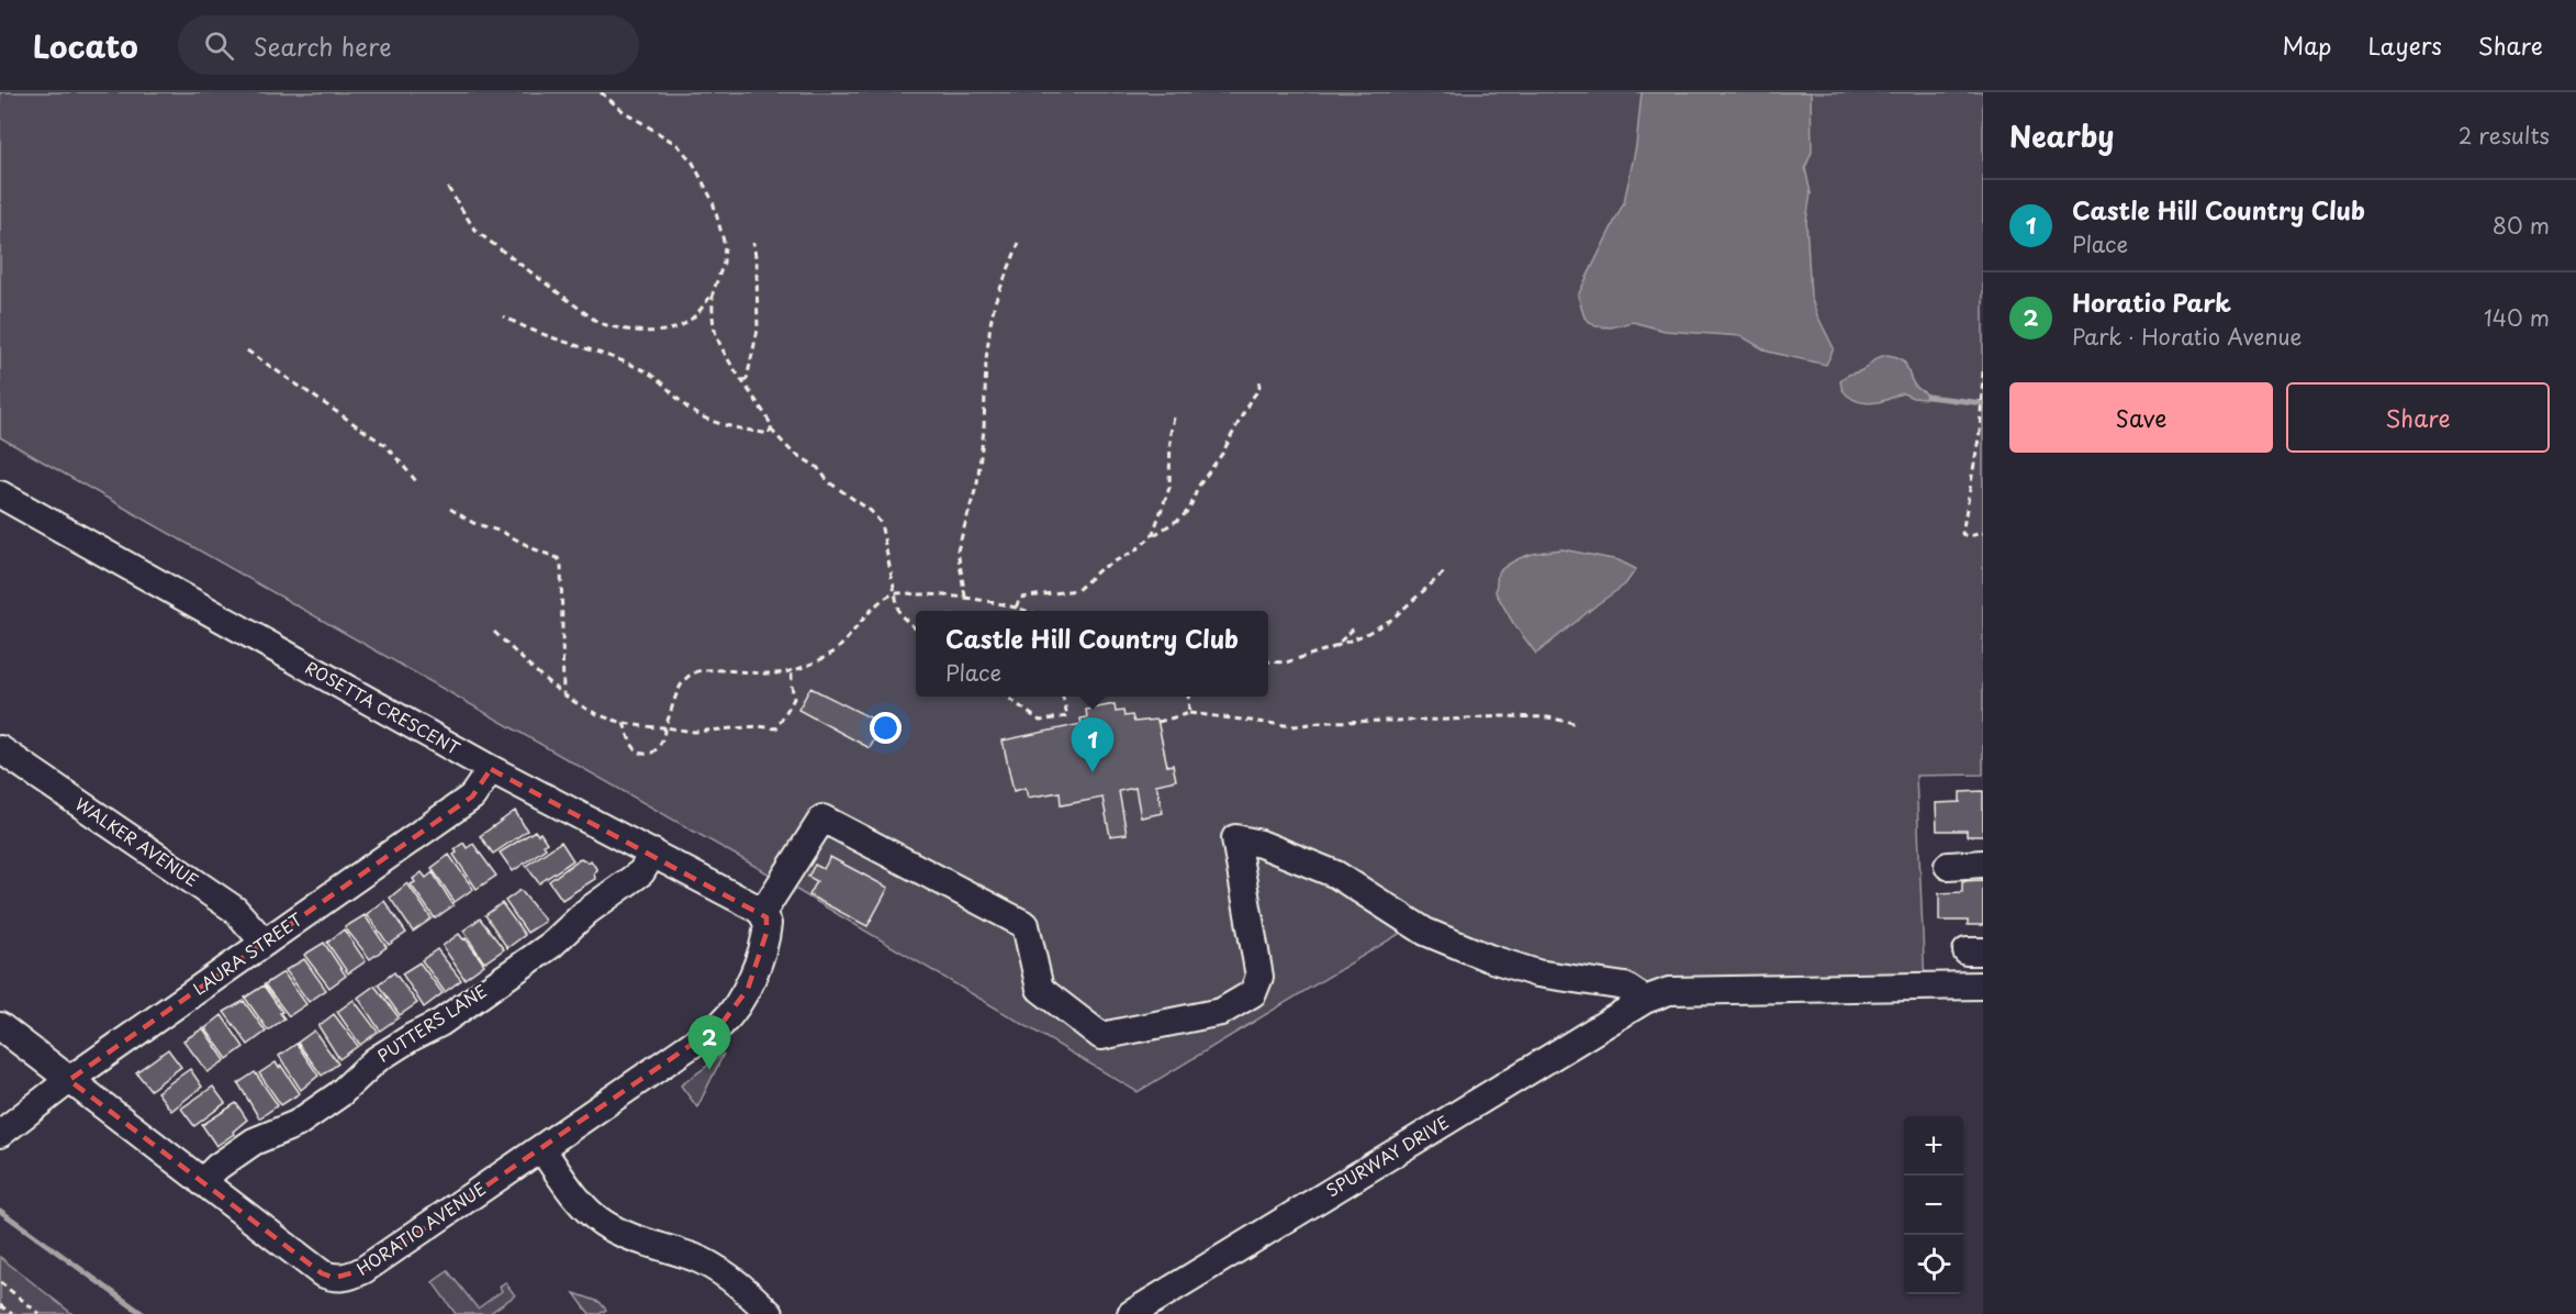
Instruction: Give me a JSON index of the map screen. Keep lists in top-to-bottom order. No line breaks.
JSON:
{"streets":{"street":["ROSETTA CRESCENT","WALKER AVENUE","LAURA STREET","PUTTERS LANE","SPURWAY DRIVE","HORATIO AVENUE"]},"crossings":[["ROSETTA CRESCENT","LAURA STREET"],["ROSETTA CRESCENT","PUTTERS LANE"],["ROSETTA CRESCENT","HORATIO AVENUE"],["WALKER AVENUE","LAURA STREET"],["LAURA STREET","HORATIO AVENUE"],["PUTTERS LANE","HORATIO AVENUE"]],"page":{"header":"Locato","search":"Search here","nav":["Map","Layers","Share"],"heading":["Nearby","2 results"],"list":[{"mark":"1","name":"Castle Hill Country Club","note":"Place","value":"80 m"},{"mark":"2","name":"Horatio Park","note":"Park · Horatio Avenue","value":"140 m"}],"buttons":["Save","Share"],"popup":["Castle Hill Country Club","Place"],"pins":["1","2"],"map_buttons":["+","−"]}}
